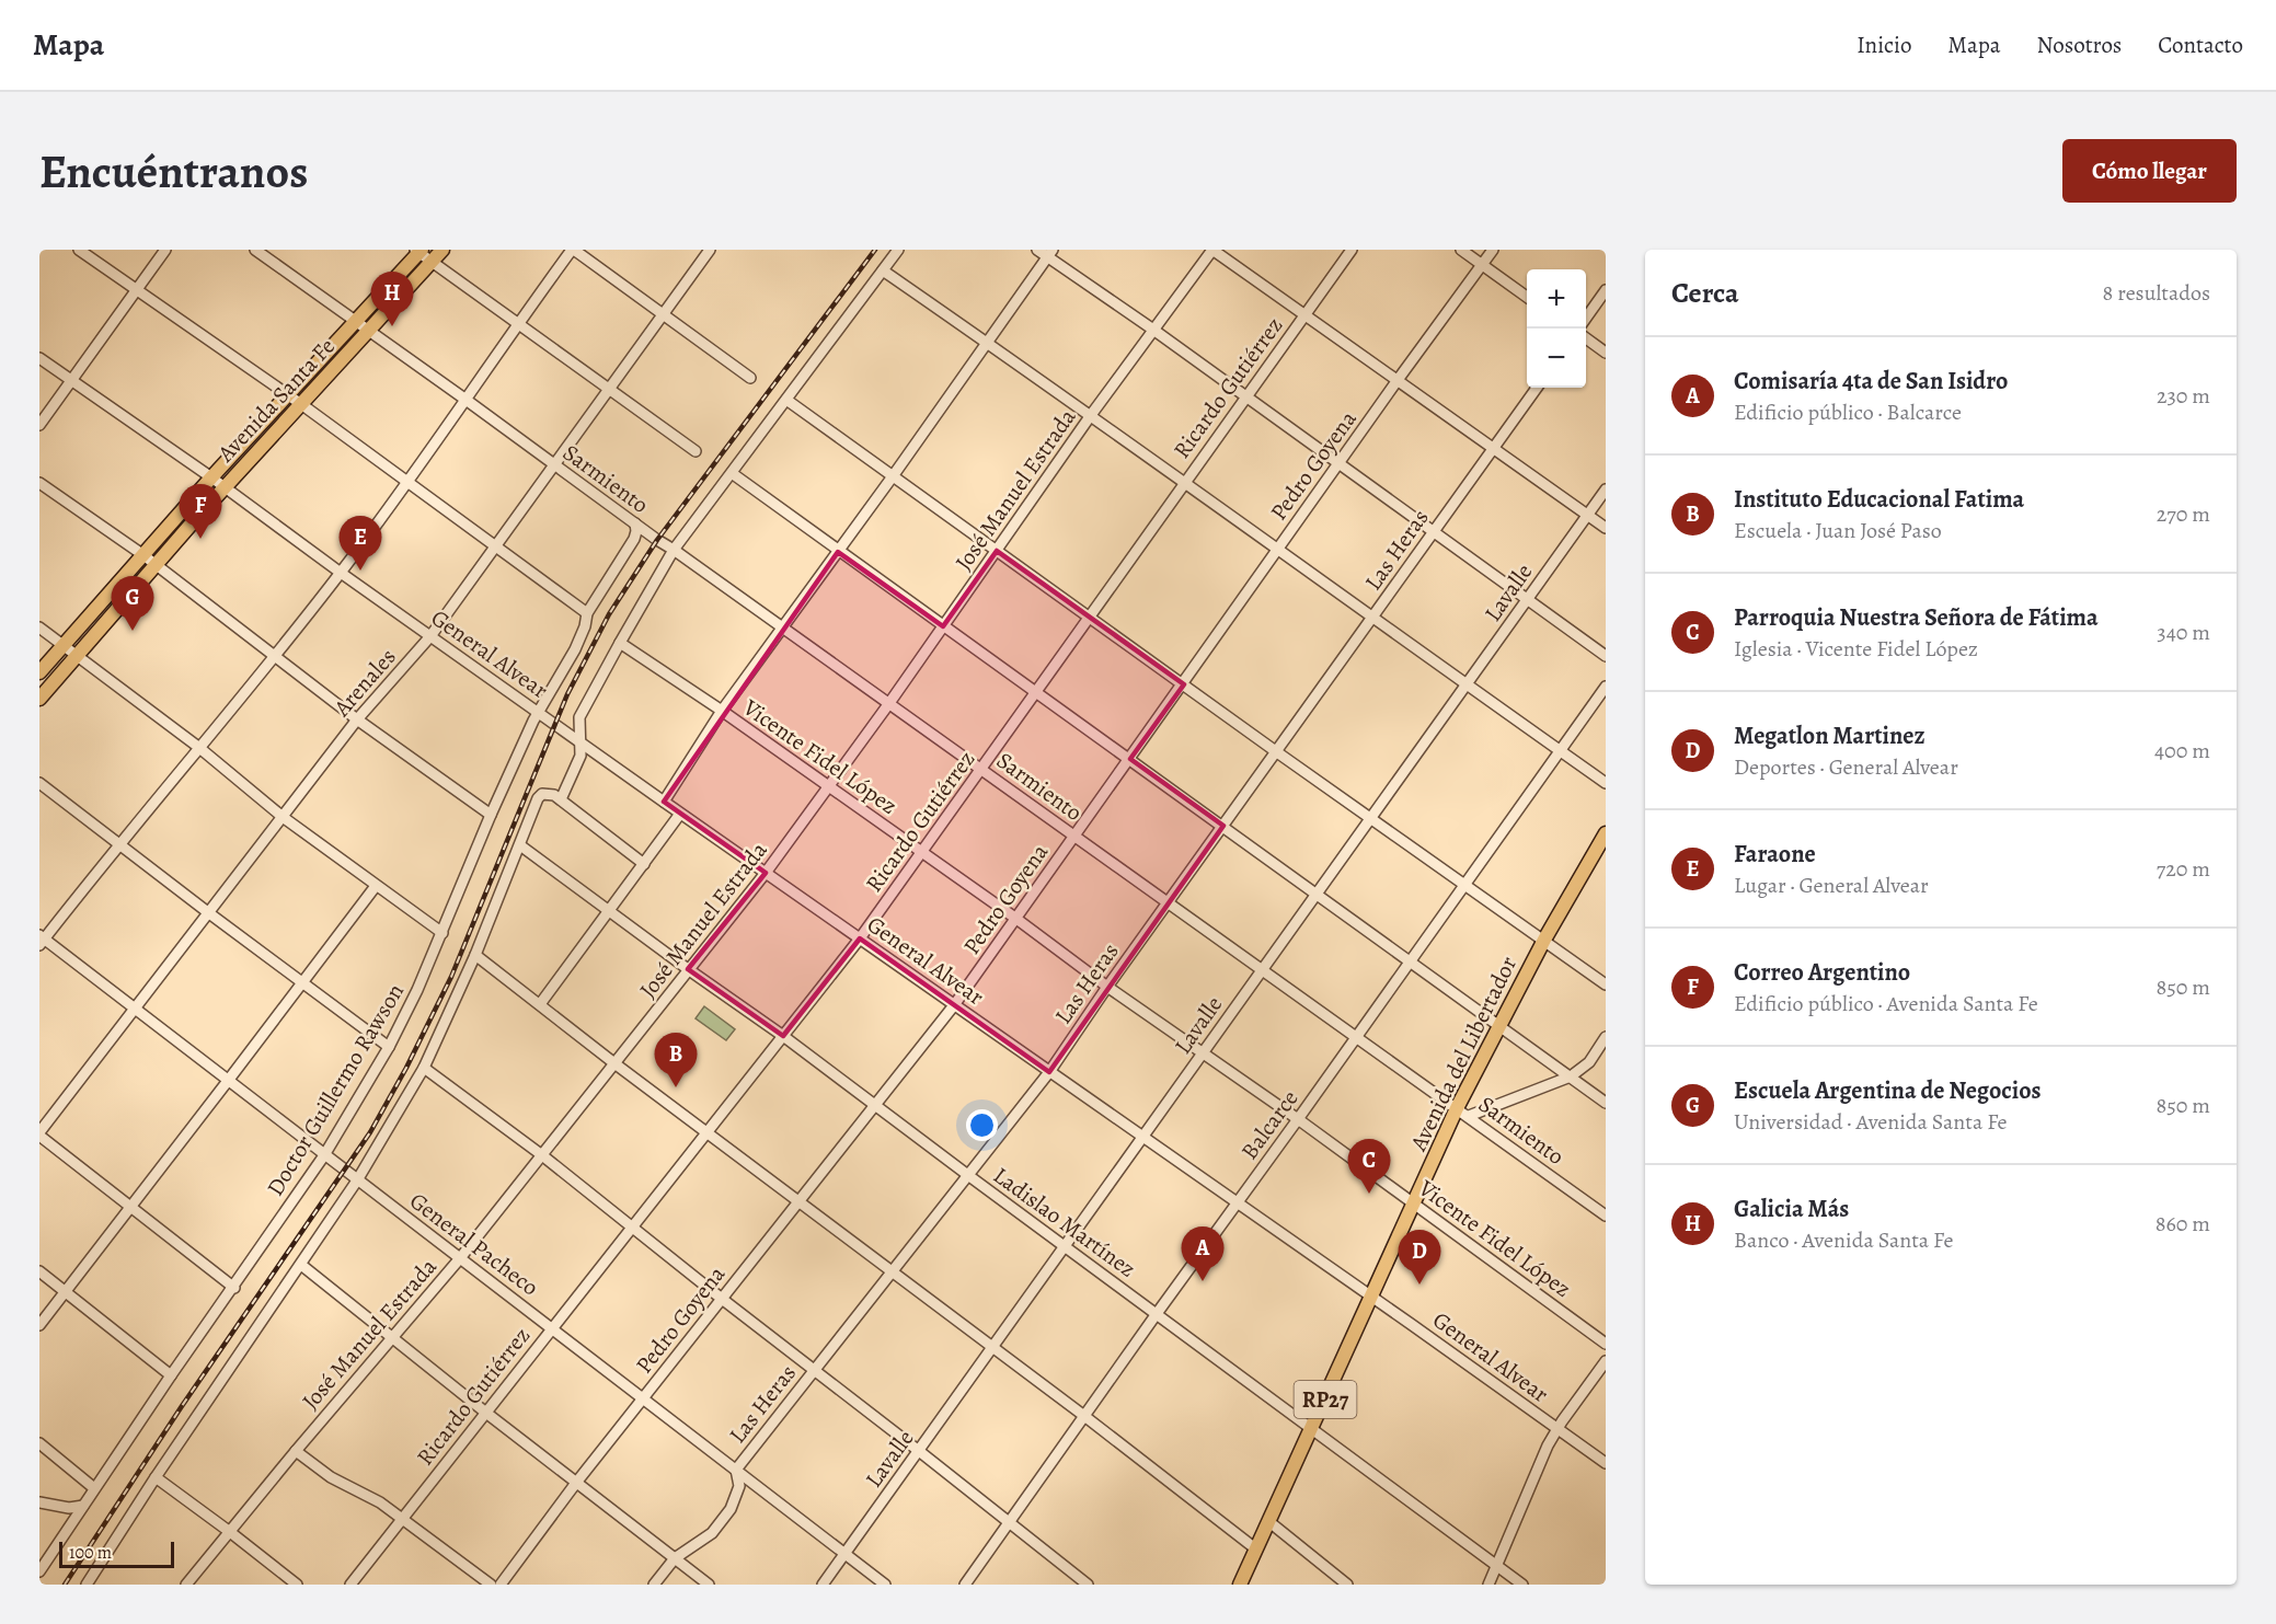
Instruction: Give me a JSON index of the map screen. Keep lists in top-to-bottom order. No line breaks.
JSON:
{"streets":{"main road":["Avenida Santa Fe","Avenida del Libertador","RP27"],"street":["Ricardo Gutiérrez","Pedro Goyena","Sarmiento","José Manuel Estrada","Las Heras","Lavalle","General Alvear","Arenales","Vicente Fidel López","Doctor Guillermo Rawson","Balcarce","Ladislao Martínez","General Pacheco"]},"crossings":[["Ricardo Gutiérrez","Sarmiento"],["Ricardo Gutiérrez","General Alvear"],["Ricardo Gutiérrez","Vicente Fidel López"],["Ricardo Gutiérrez","Ladislao Martínez"],["Ricardo Gutiérrez","General Pacheco"],["Avenida Santa Fe","Sarmiento"],["Avenida Santa Fe","General Alvear"],["Pedro Goyena","Sarmiento"],["Pedro Goyena","General Alvear"],["Pedro Goyena","Vicente Fidel López"],["Pedro Goyena","Ladislao Martínez"],["Pedro Goyena","General Pacheco"],["Sarmiento","José Manuel Estrada"],["Sarmiento","Las Heras"],["Sarmiento","Lavalle"],["Sarmiento","Arenales"],["Sarmiento","Avenida del Libertador"],["Sarmiento","Doctor Guillermo Rawson"],["Sarmiento","Balcarce"],["José Manuel Estrada","General Alvear"],["José Manuel Estrada","Vicente Fidel López"],["José Manuel Estrada","Ladislao Martínez"],["José Manuel Estrada","General Pacheco"],["Las Heras","General Alvear"],["Las Heras","Vicente Fidel López"],["Las Heras","Ladislao Martínez"],["Las Heras","General Pacheco"],["Lavalle","General Alvear"],["Lavalle","Vicente Fidel López"],["Lavalle","Ladislao Martínez"],["Lavalle","General Pacheco"],["General Alvear","Arenales"],["General Alvear","Avenida del Libertador"],["General Alvear","Doctor Guillermo Rawson"],["General Alvear","Balcarce"],["Arenales","General Pacheco"],["Vicente Fidel López","Avenida del Libertador"],["Vicente Fidel López","Balcarce"],["Avenida del Libertador","Ladislao Martínez"],["Doctor Guillermo Rawson","General Pacheco"],["Balcarce","Ladislao Martínez"]],"scale_bar":"100 m","page":{"header":"Mapa","nav":["Inicio","Mapa","Nosotros","Contacto"],"buttons":"Cómo llegar","title":"Encuéntranos","heading":["Cerca","8 resultados"],"map_buttons":["+","−"],"pins":["H","F","E","G","B","C","A","D"],"list":[{"mark":"A","name":"Comisaría 4ta de San Isidro","note":"Edificio público · Balcarce","value":"230 m"},{"mark":"B","name":"Instituto Educacional Fatima","note":"Escuela · Juan José Paso","value":"270 m"},{"mark":"C","name":"Parroquia Nuestra Señora de Fátima","note":"Iglesia · Vicente Fidel López","value":"340 m"},{"mark":"D","name":"Megatlon Martinez","note":"Deportes · General Alvear","value":"400 m"},{"mark":"E","name":"Faraone","note":"Lugar · General Alvear","value":"720 m"},{"mark":"F","name":"Correo Argentino","note":"Edificio público · Avenida Santa Fe","value":"850 m"},{"mark":"G","name":"Escuela Argentina de Negocios","note":"Universidad · Avenida Santa Fe","value":"850 m"},{"mark":"H","name":"Galicia Más","note":"Banco · Avenida Santa Fe","value":"860 m"}],"scale":"100 m"}}
